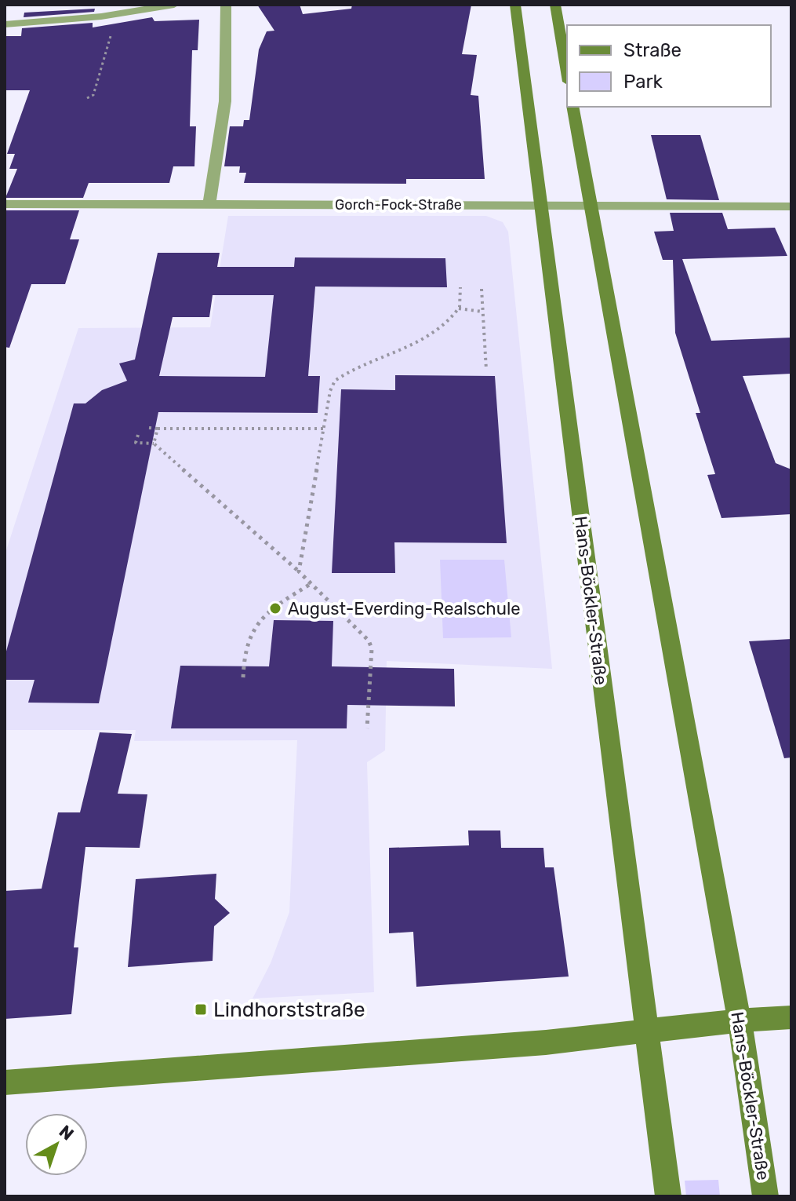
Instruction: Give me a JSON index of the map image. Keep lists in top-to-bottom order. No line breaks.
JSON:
{"streets":{"main road":["Hans-Böckler-Straße"],"street":["Gorch-Fock-Straße"]},"crossings":[["Gorch-Fock-Straße","Hans-Böckler-Straße"]],"places":{"other":["August-Everding-Realschule"],"transit":["Lindhorststraße"]},"legend":["Straße","Park"],"north":"top right"}
